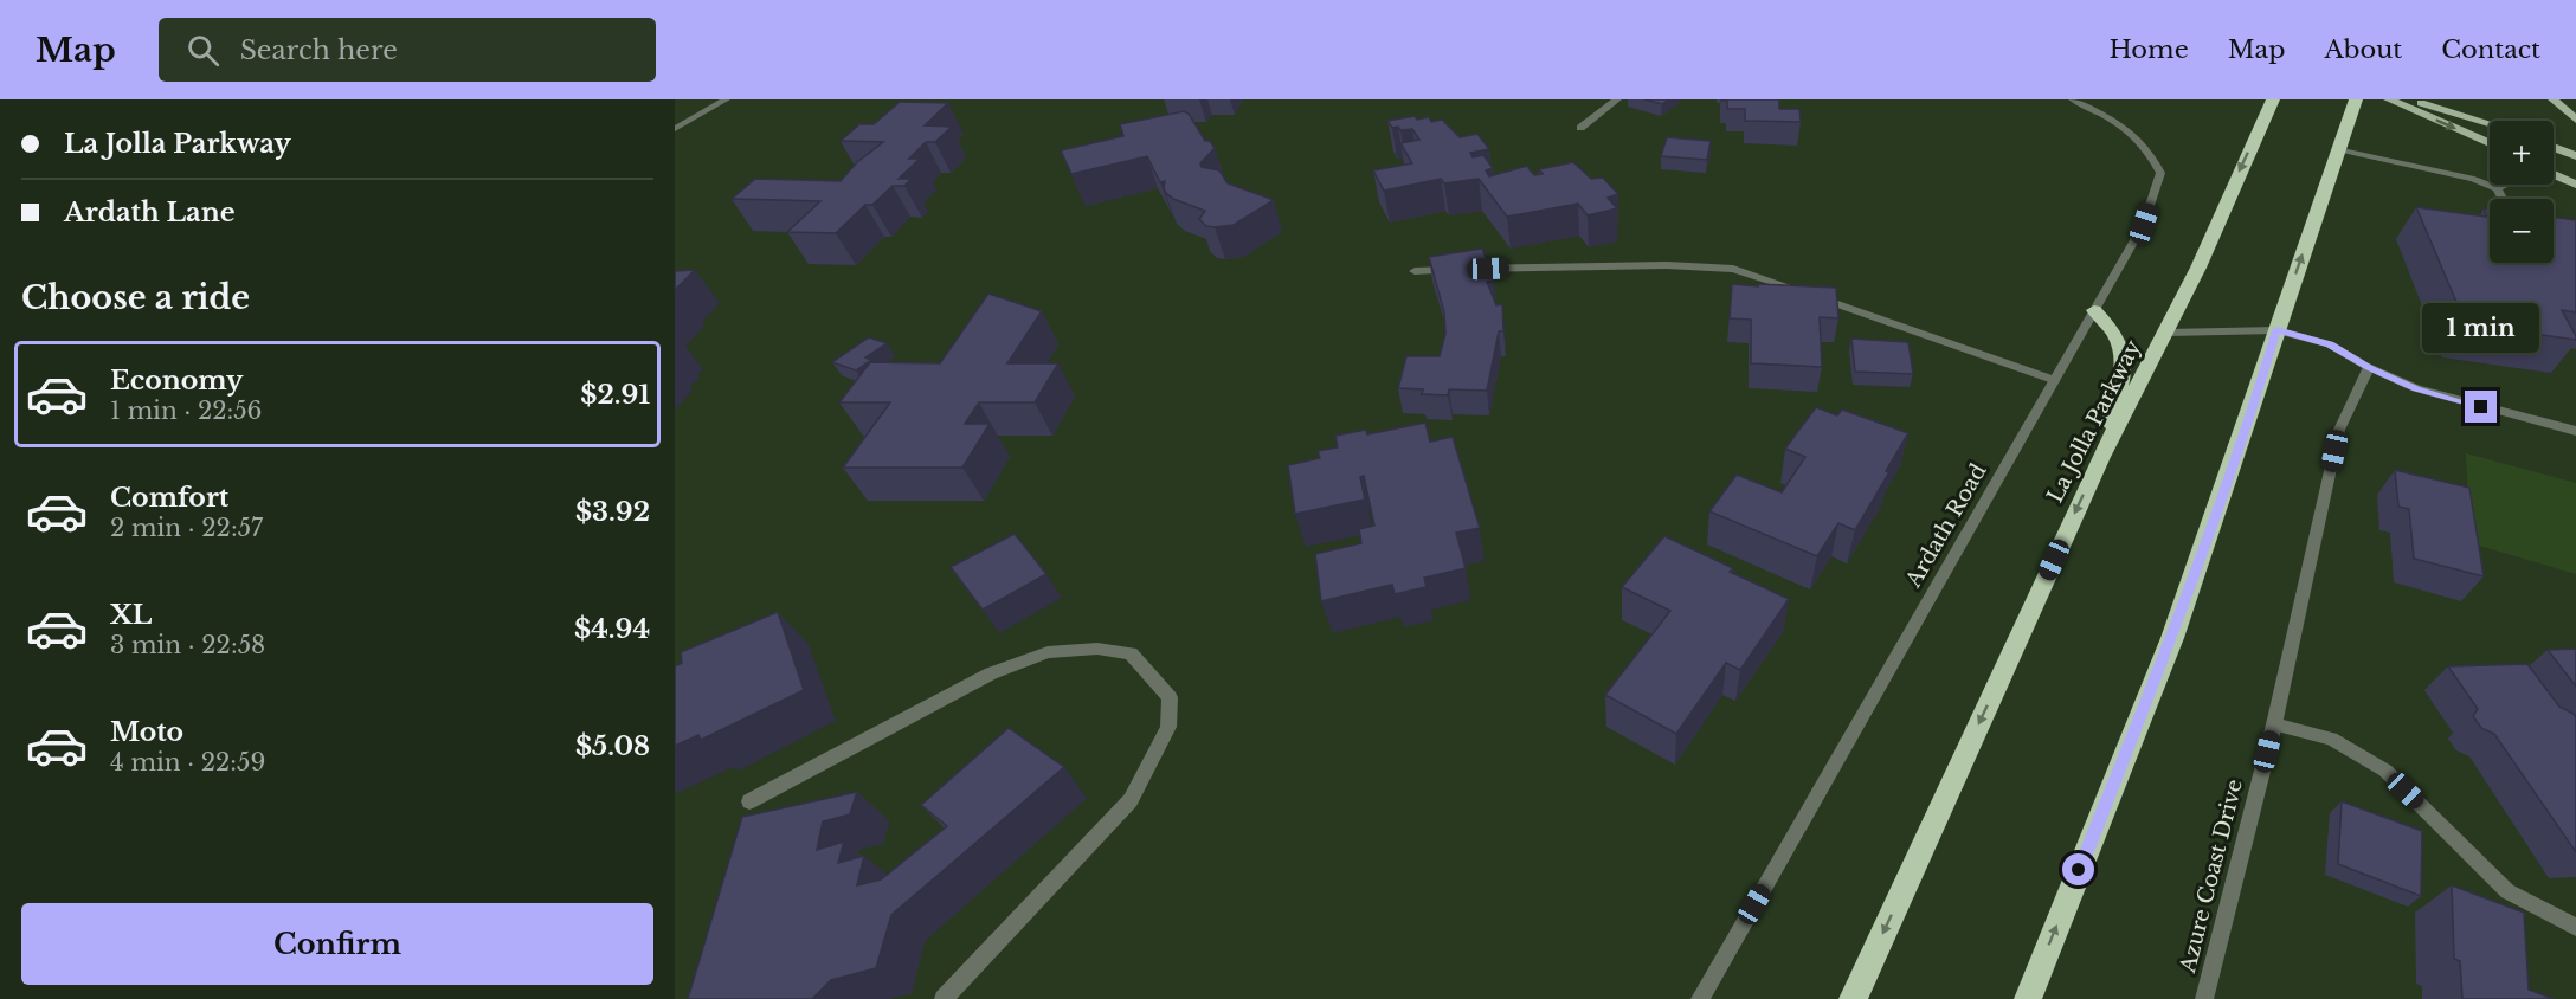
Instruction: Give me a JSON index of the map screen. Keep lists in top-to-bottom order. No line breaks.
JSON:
{"streets":{"highway":["La Jolla Parkway"],"street":["Ardath Road","Azure Coast Drive"]},"page":{"header":"Map","search":"Search here","nav":["Home","Map","About","Contact"],"banner":["La Jolla Parkway","Ardath Lane"],"map_buttons":["+","−"],"heading":"Choose a ride","bubble":"1 min","list":[{"name":"Economy","note":"1 min · 22:56","value":"$2.91"},{"name":"Comfort","note":"2 min · 22:57","value":"$3.92"},{"name":"XL","note":"3 min · 22:58","value":"$4.94"},{"name":"Moto","note":"4 min · 22:59","value":"$5.08"}],"buttons":"Confirm"}}
